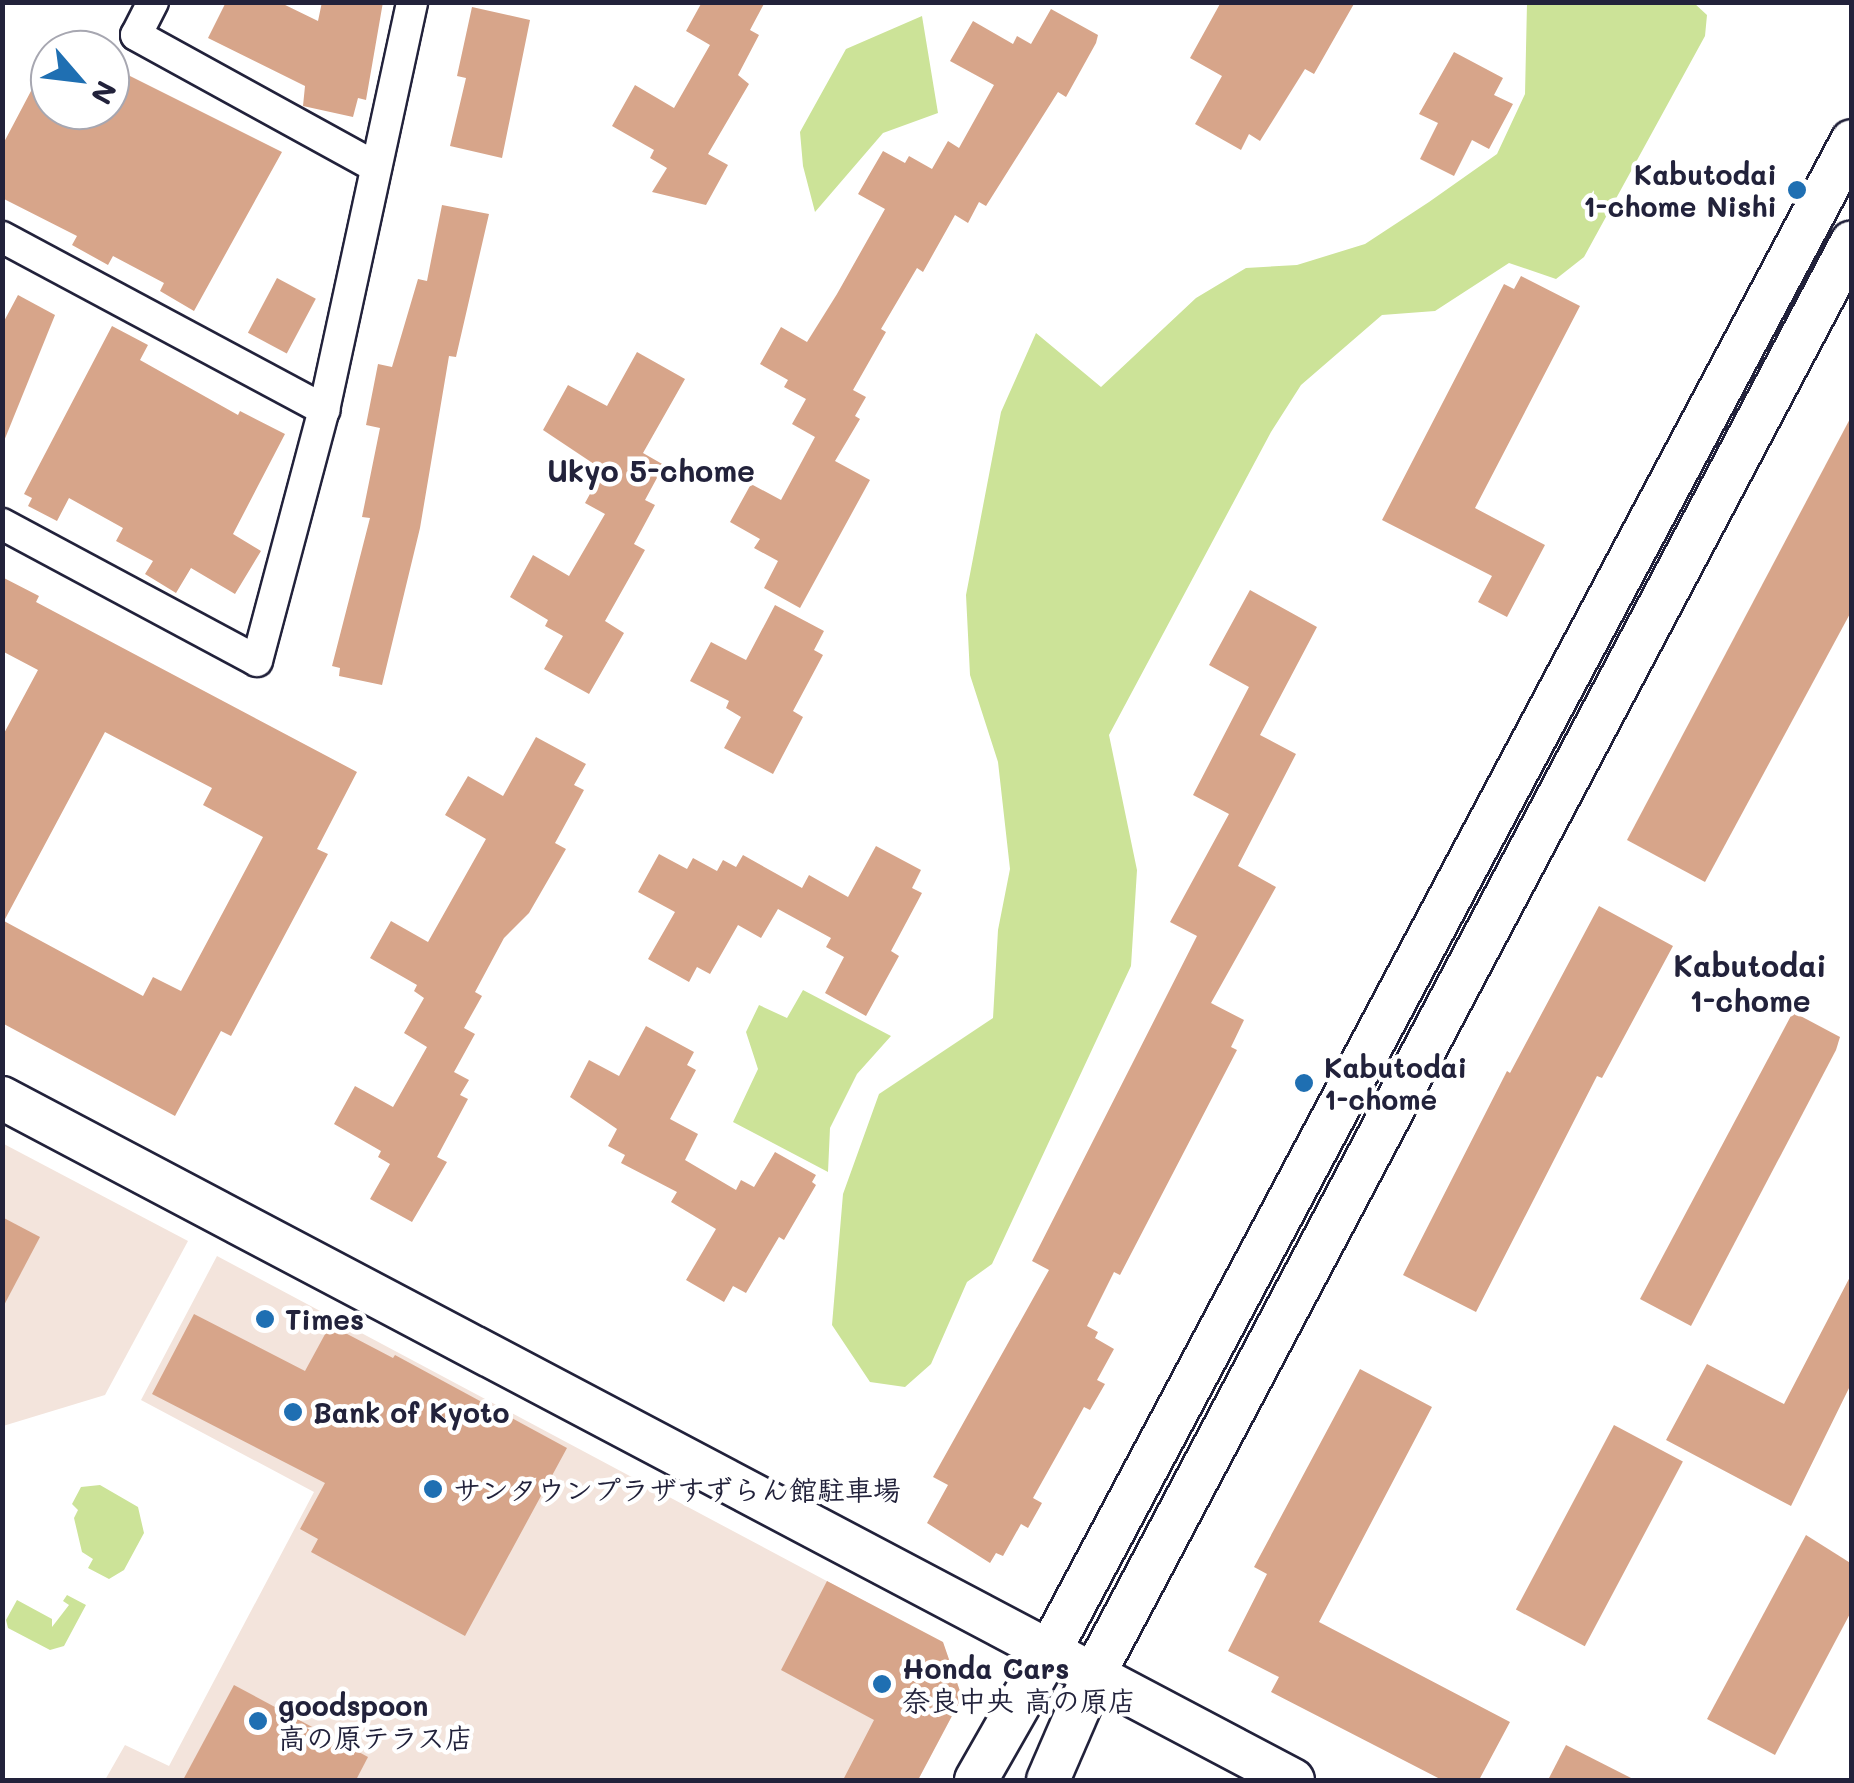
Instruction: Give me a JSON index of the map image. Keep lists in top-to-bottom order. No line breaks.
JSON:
{"districts":["Ukyo 5-chome","Kabutodai 1-chome"],"places":["Kabutodai 1-chome Nishi","Kabutodai 1-chome","Times","Bank of Kyoto","サンタウンプラザすずらん館駐車場","Honda Cars 奈良中央 高の原店","goodspoon 高の原テラス店"],"north":"bottom right"}
